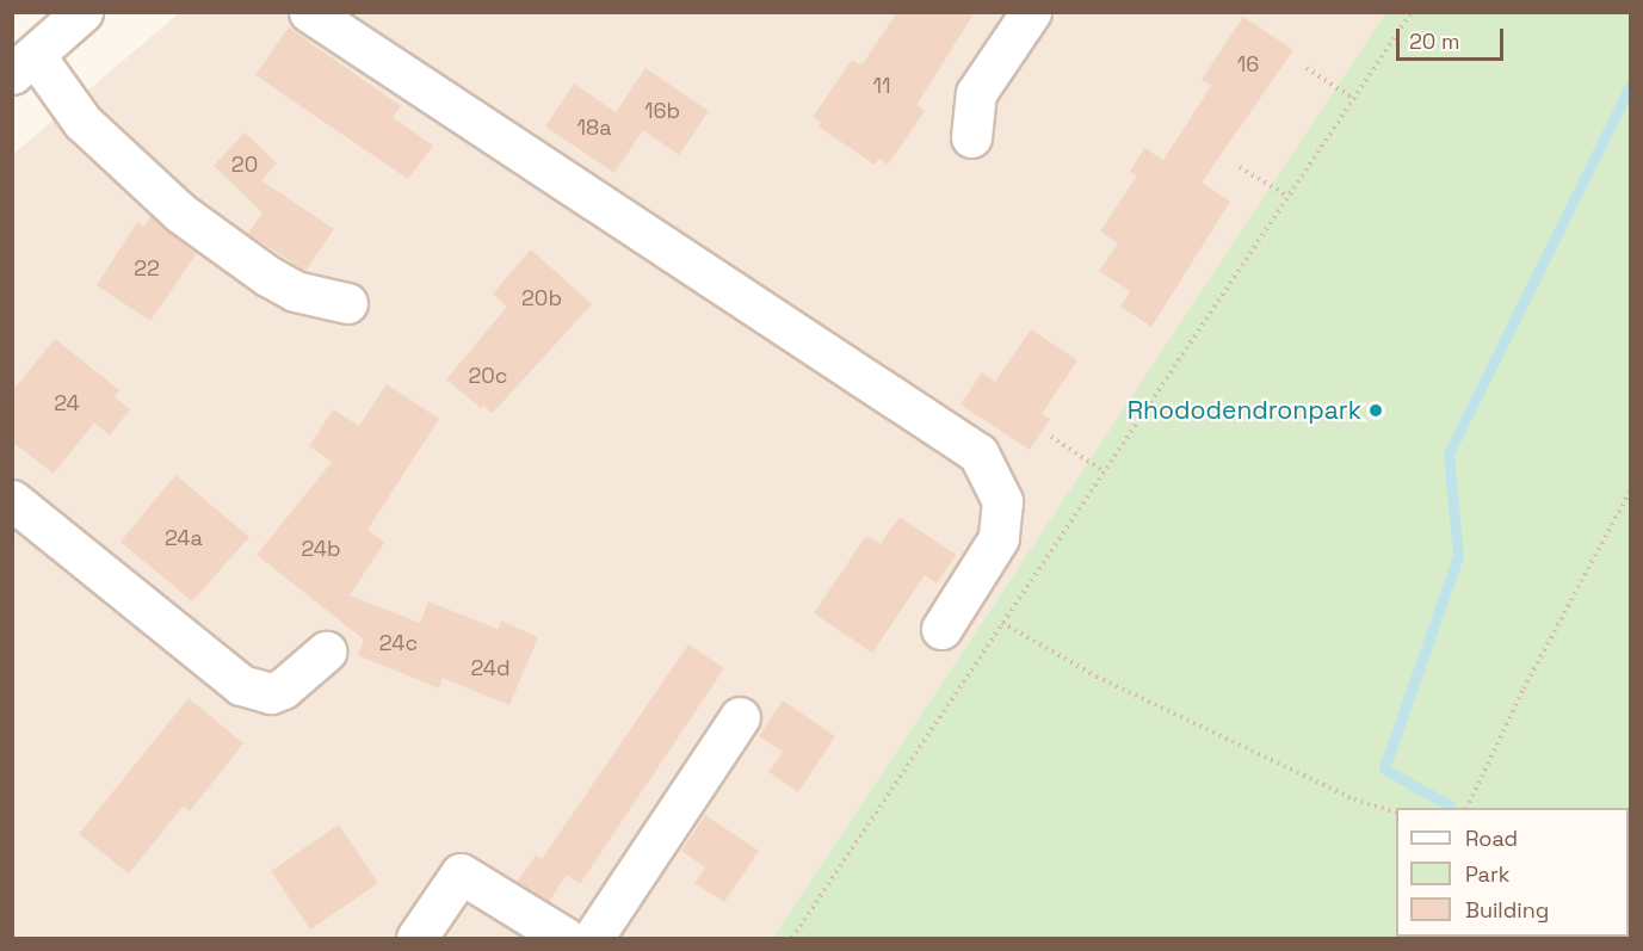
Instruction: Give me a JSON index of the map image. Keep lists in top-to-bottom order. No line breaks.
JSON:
{"places":["Rhododendronpark"],"house_numbers":["16","11","16b","18a","20","22","20b","20c","24","24a","24b","24c","24d"],"legend":["Road","Park","Building"],"scale_bar":"20 m"}
